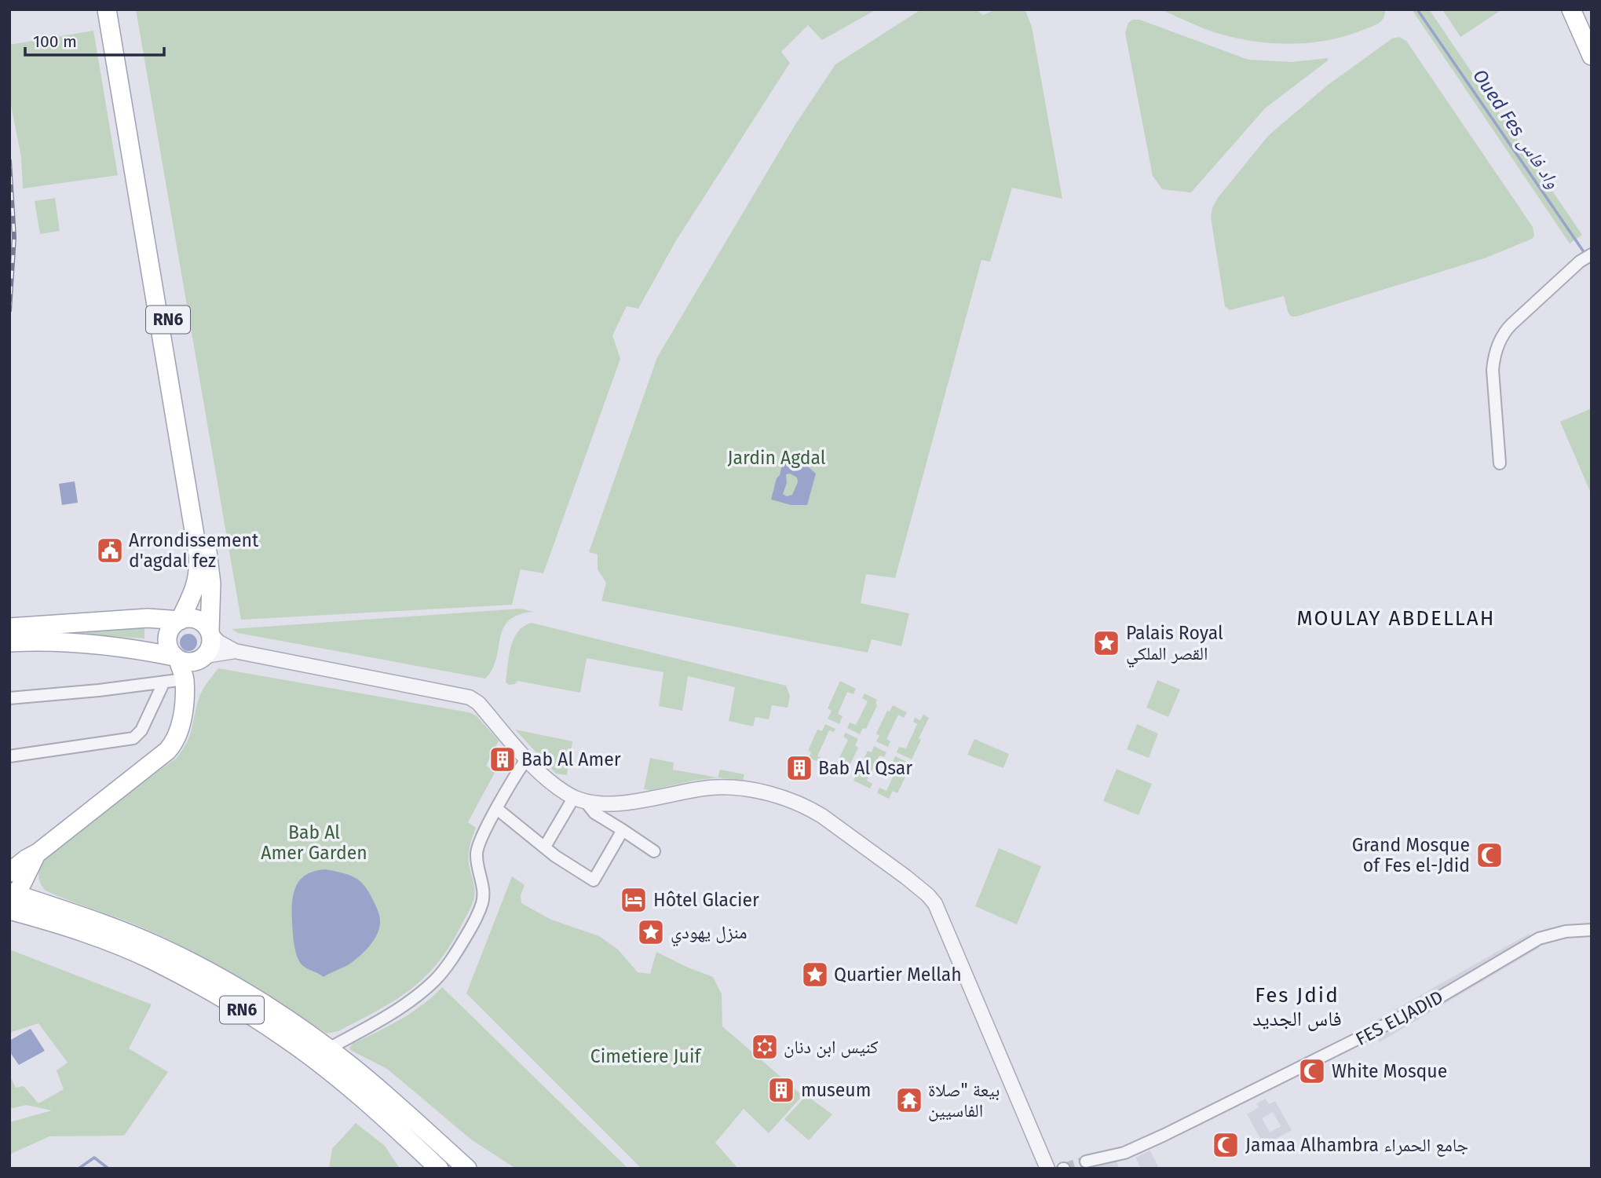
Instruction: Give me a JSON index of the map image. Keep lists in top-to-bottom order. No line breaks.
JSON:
{"streets":{"main road":["RN6"],"street":["FES ELJADID"]},"districts":["MOULAY ABDELLAH","Fes Jdid فاس الجديد"],"water":["Oued Fes واد فاس"],"parks":["Jardin Agdal","Bab Al Amer Garden","Cimetiere Juif"],"places":{"public building":["Arrondissement d'agdal fez"],"place":["Palais Royal القصر الملكي","منزل يهودي","Quartier Mellah"],"building":["Bab Al Amer","Bab Al Qsar","museum"],"mosque":["Grand Mosque of Fes el-Jdid","White Mosque","Jamaa Alhambra جامع الحمراء"],"hotel":["Hôtel Glacier"],"synagogue":["كنيس ابن دنان"],"temple":["بيعة \"صلاة الفاسيين"]},"scale_bar":"100 m"}
